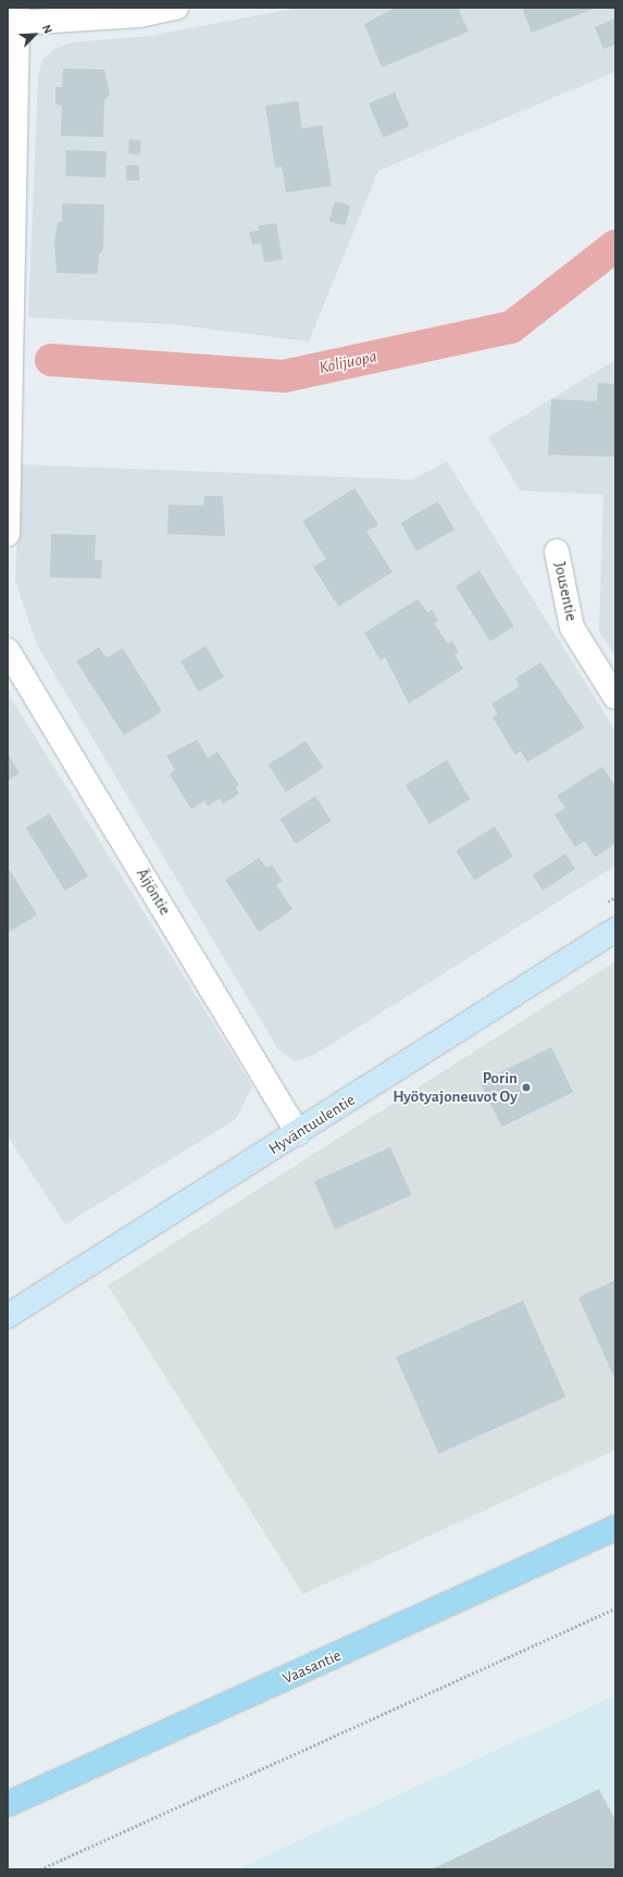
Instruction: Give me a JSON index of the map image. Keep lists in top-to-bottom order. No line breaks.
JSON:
{"streets":{"main road":["Vaasantie"],"street":["Jousentie","Äijöntie","Hyväntuulentie"]},"crossings":[["Äijöntie","Hyväntuulentie"]],"water":["Kolijuopa"],"places":["Porin Hyötyajoneuvot Oy"],"north":"top right"}
